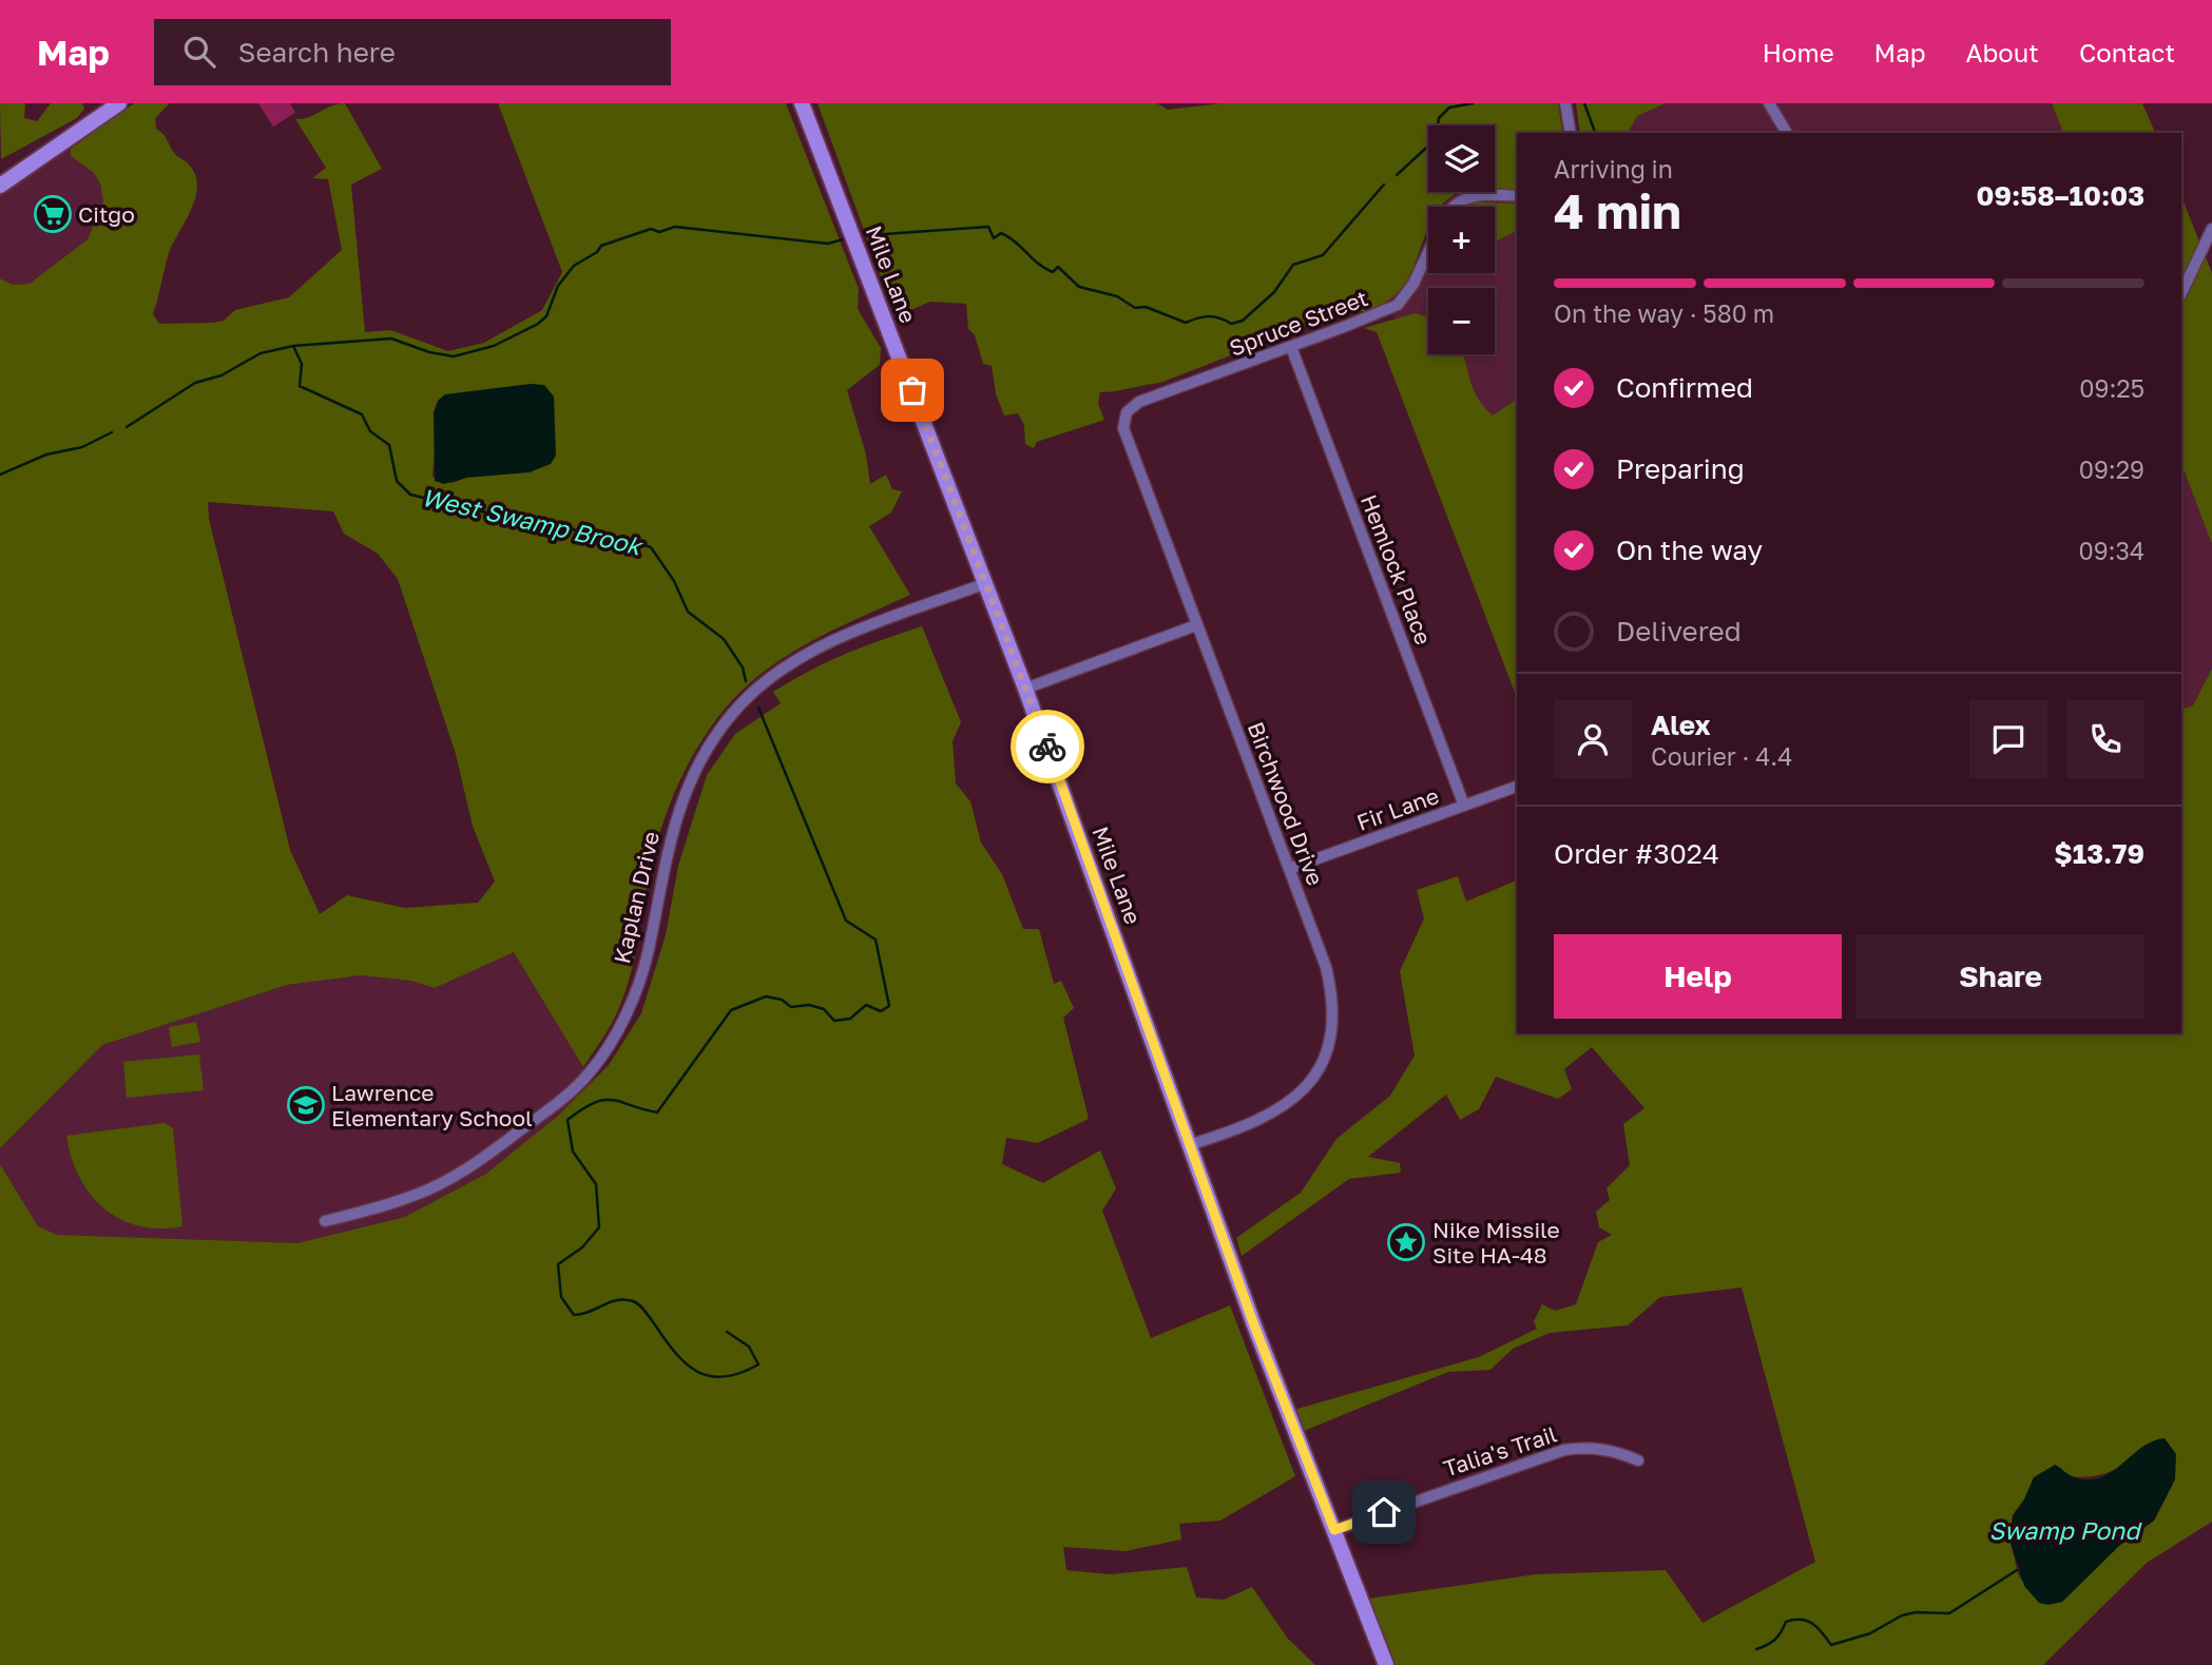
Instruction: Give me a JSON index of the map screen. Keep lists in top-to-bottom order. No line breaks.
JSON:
{"streets":{"street":["Mile Lane","Spruce Street","Hemlock Place","Birchwood Drive","Fir Lane","Kaplan Drive","Talia's Trail"]},"crossings":[["Mile Lane","Birchwood Drive"],["Mile Lane","Kaplan Drive"],["Mile Lane","Talia's Trail"],["Spruce Street","Hemlock Place"],["Spruce Street","Birchwood Drive"],["Hemlock Place","Fir Lane"],["Birchwood Drive","Fir Lane"]],"water":["West Swamp Brook","Swamp Pond"],"places":{"supermarket":["Citgo"],"school or university":["Lawrence Elementary School"],"place":["Nike Missile Site HA-48"]},"page":{"header":"Map","search":"Search here","nav":["Home","Map","About","Contact"],"map_buttons":["+","−"],"heading":["4 min","Arriving in","09:58–10:03"],"panel":["Alex","Courier · 4.4","Order #3024","$13.79"],"bar":"On the way · 580 m","list":[["Confirmed","09:25"],["Preparing","09:29"],["On the way","09:34"],"Delivered"],"buttons":["Help","Share"]}}
